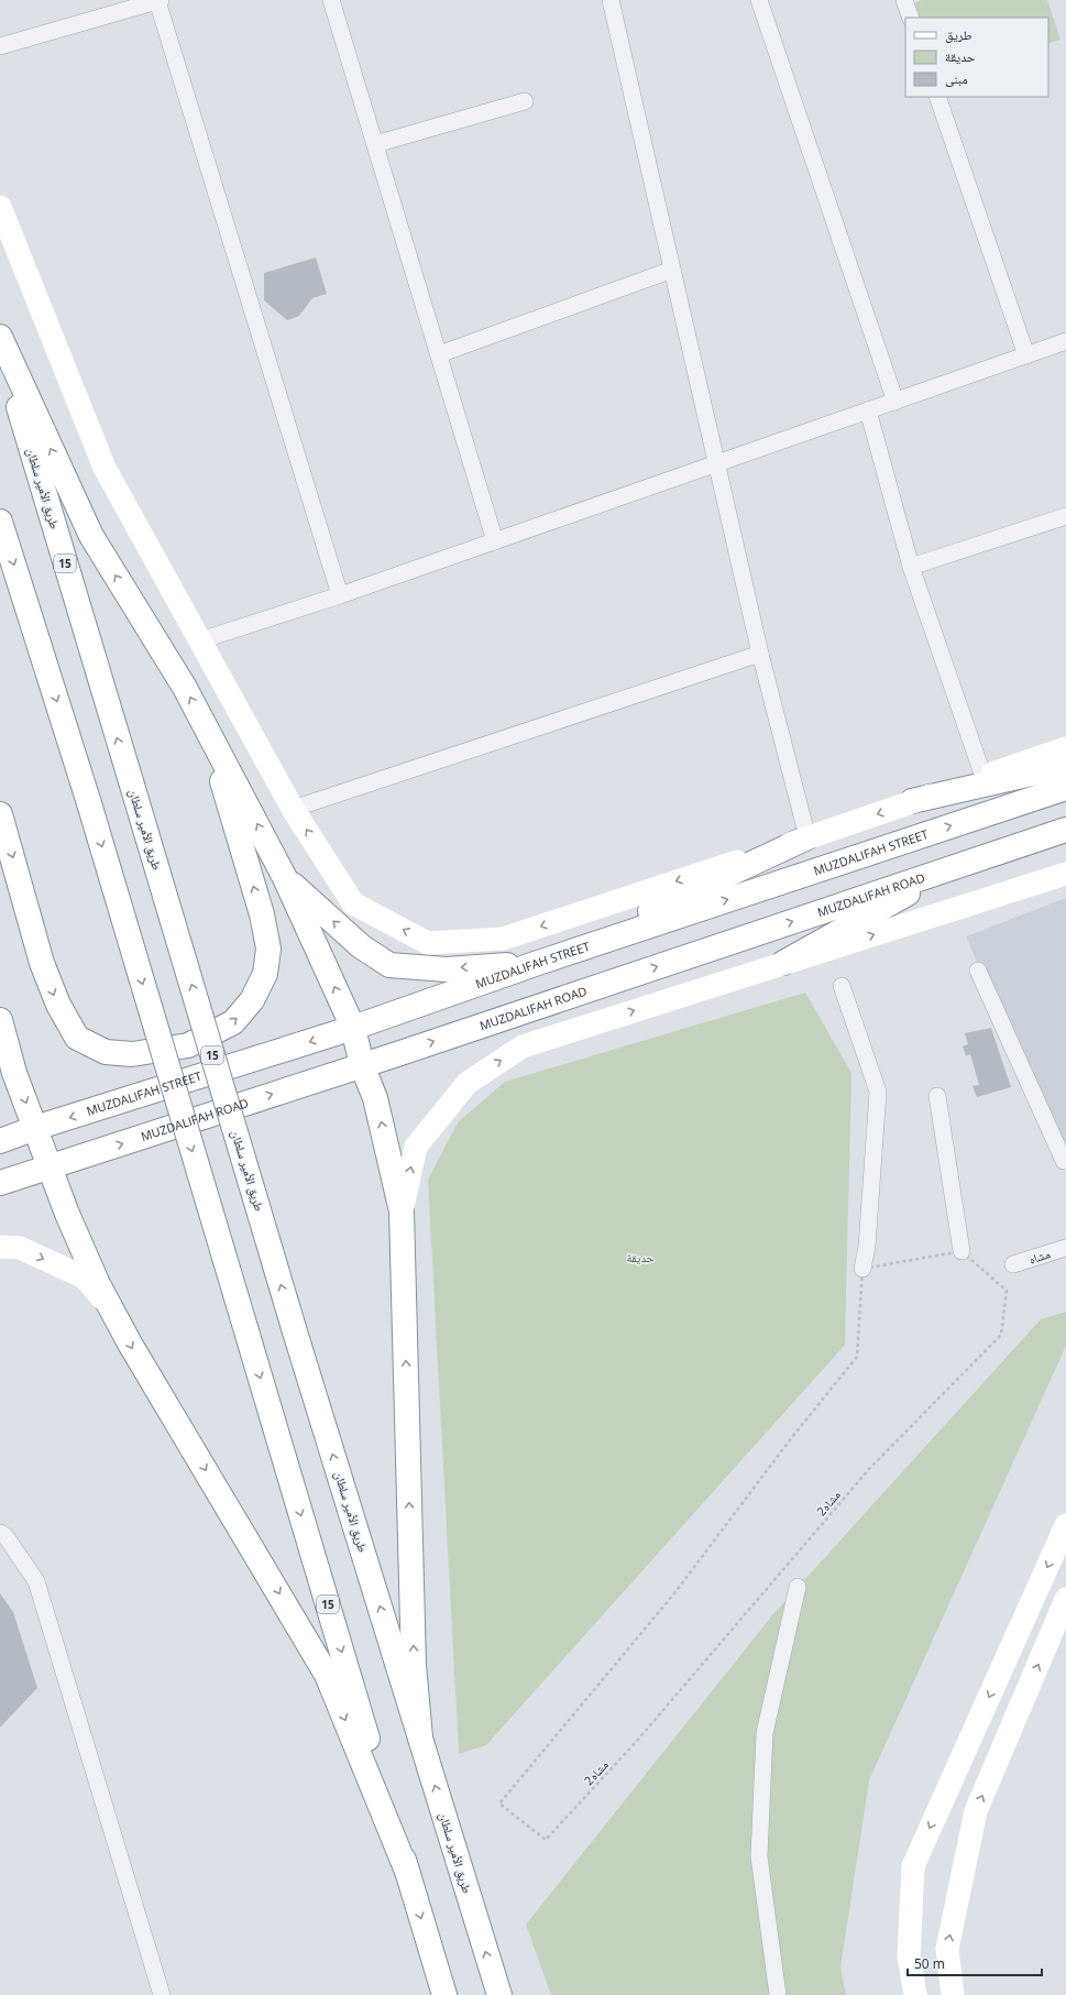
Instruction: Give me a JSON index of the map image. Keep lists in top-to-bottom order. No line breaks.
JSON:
{"streets":{"highway":["طريق الأمير سلطان","15","MUZDALIFAH STREET","MUZDALIFAH ROAD"],"street":["مشاه"],"path":["مشاه2"]},"parks":["حديقة"],"legend":["طريق","حديقة","مبنى"],"scale_bar":"50 m"}
